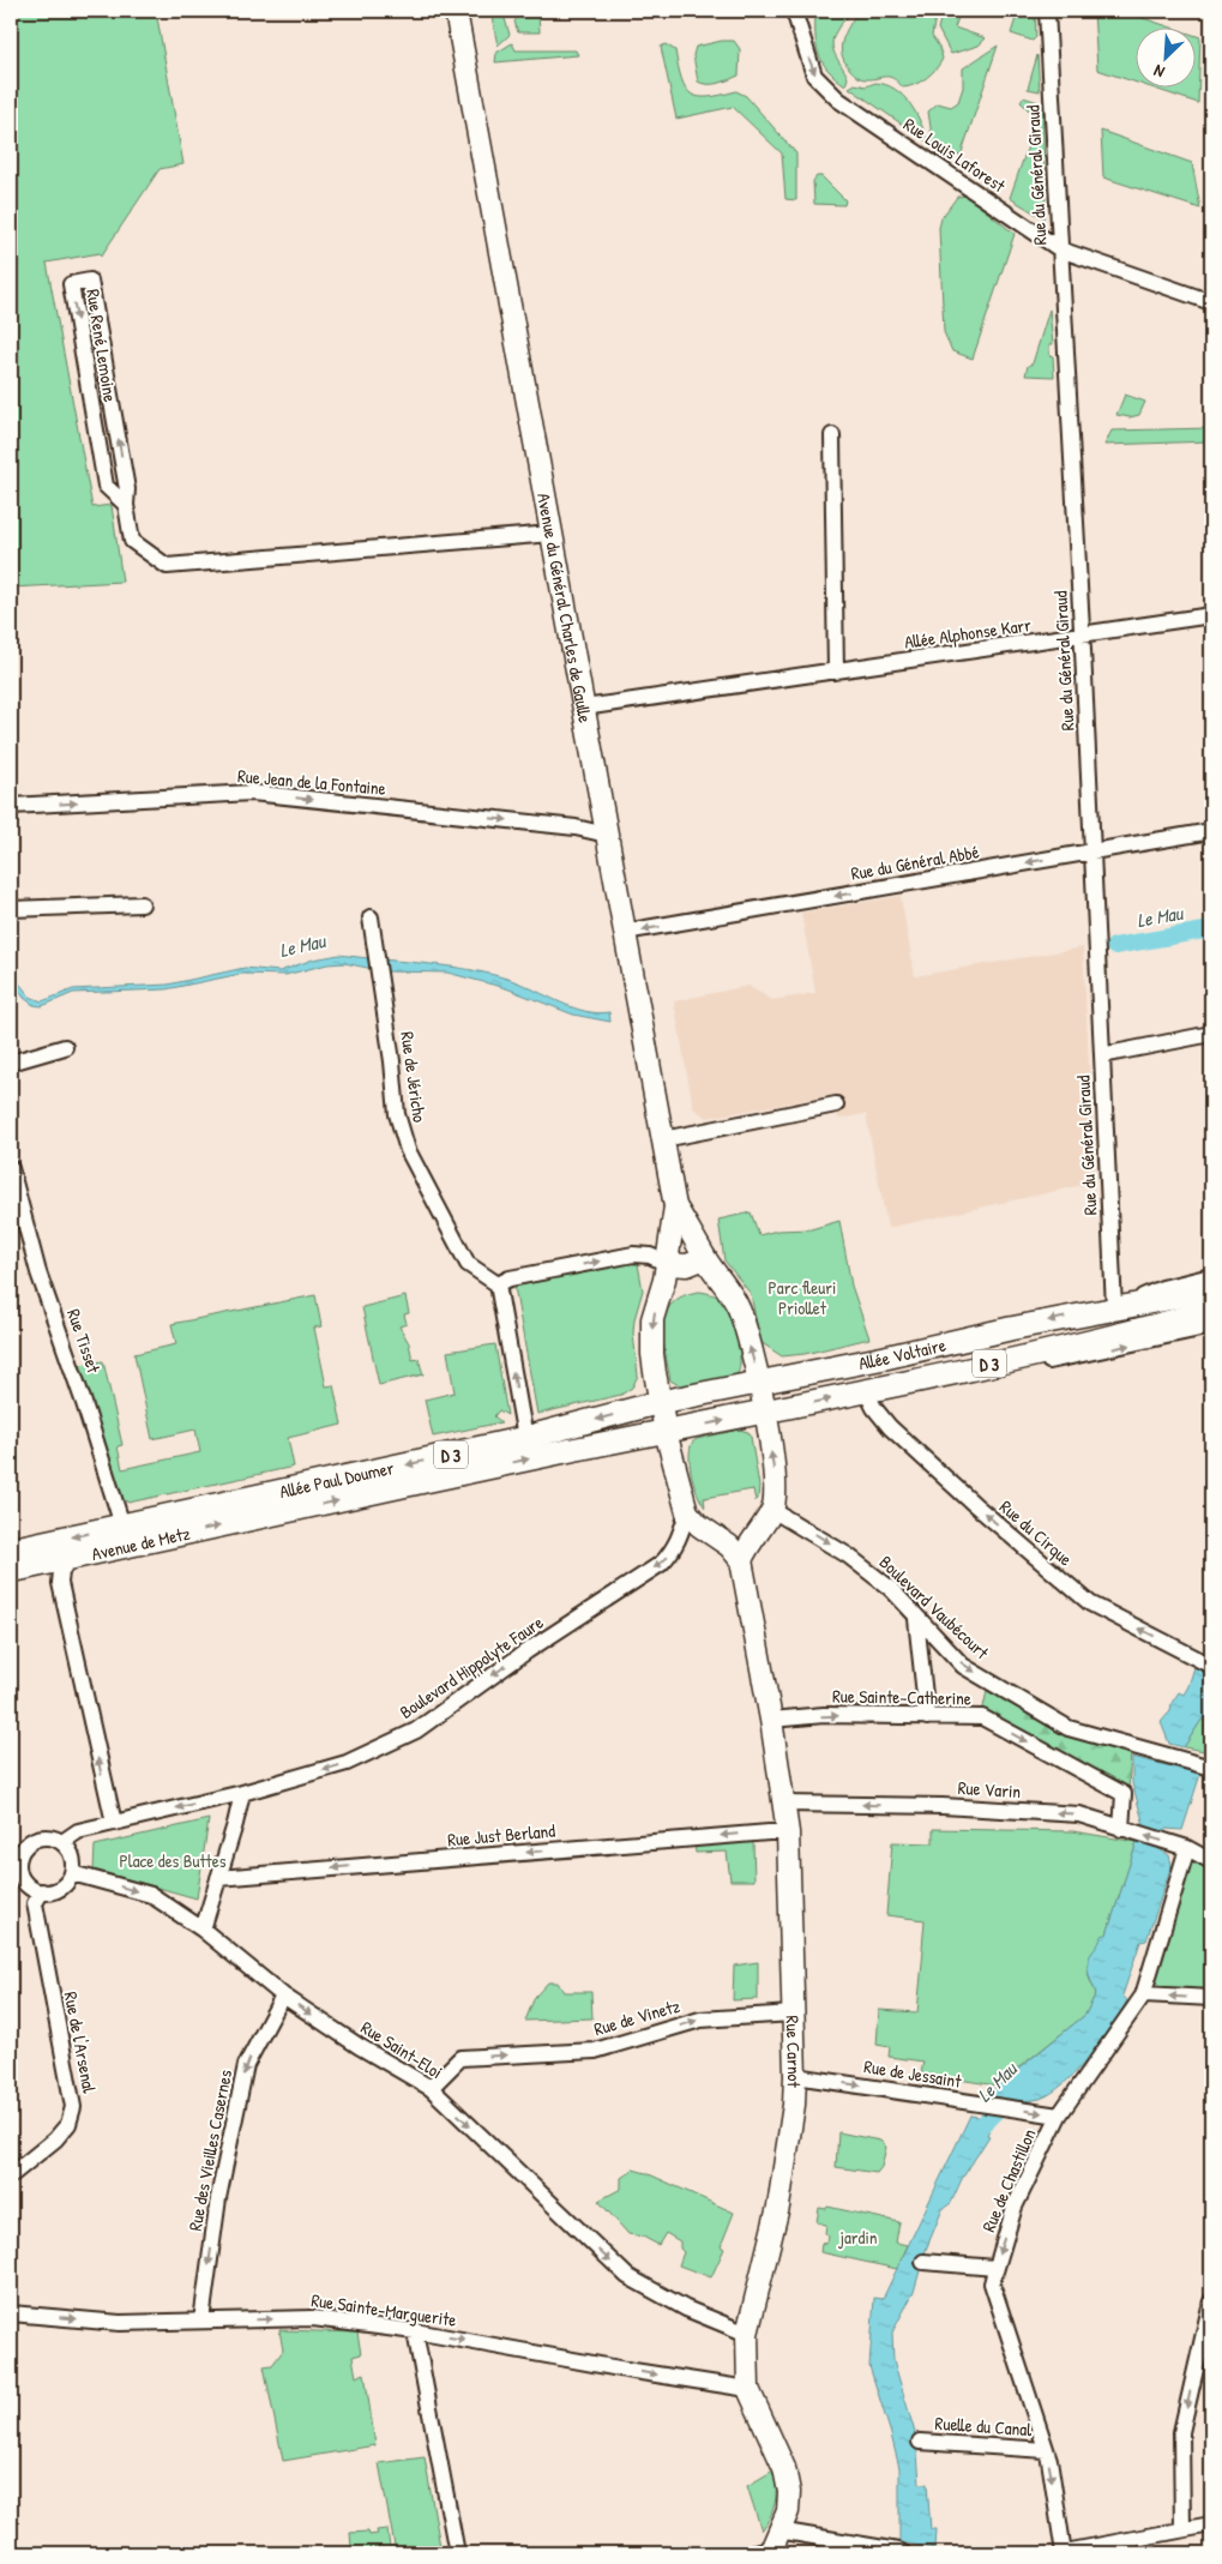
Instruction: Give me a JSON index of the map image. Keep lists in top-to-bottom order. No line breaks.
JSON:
{"streets":{"main road":["Avenue du Général Charles de Gaulle","Allée Voltaire","D 3","Allée Paul Doumer","Avenue de Metz","Rue Carnot"],"street":["Rue Louis Laforest","Rue du Général Giraud","Rue René Lemoine","Allée Alphonse Karr","Rue Jean de la Fontaine","Rue du Général Abbé","Rue de Jéricho","Rue Tisset","Rue du Cirque","Boulevard Vaubécourt","Boulevard Hippolyte Faure","Rue Sainte-Catherine","Rue Varin","Rue Just Berland","Rue de Vinetz","Rue de l'Arsenal","Rue Saint-Eloi","Rue de Jessaint","Rue des Vieilles Casernes","Rue de Chastillon","Rue Sainte-Marguerite","Ruelle du Canal"]},"crossings":[["Rue Louis Laforest","Rue du Général Giraud"],["Rue du Général Giraud","Allée Alphonse Karr"],["Rue du Général Giraud","Rue du Général Abbé"],["Rue du Général Giraud","Allée Voltaire"],["Rue René Lemoine","Avenue du Général Charles de Gaulle"],["Avenue du Général Charles de Gaulle","Allée Alphonse Karr"],["Avenue du Général Charles de Gaulle","Rue Jean de la Fontaine"],["Avenue du Général Charles de Gaulle","Rue du Général Abbé"],["Avenue du Général Charles de Gaulle","Allée Voltaire"],["Avenue du Général Charles de Gaulle","D 3"],["Avenue du Général Charles de Gaulle","Allée Paul Doumer"],["Avenue du Général Charles de Gaulle","Boulevard Vaubécourt"],["Avenue du Général Charles de Gaulle","Boulevard Hippolyte Faure"],["Rue Tisset","Allée Paul Doumer"],["Allée Voltaire","D 3"],["Allée Voltaire","Rue du Cirque"],["D 3","Allée Paul Doumer"],["Allée Paul Doumer","Avenue de Metz"],["Boulevard Hippolyte Faure","Rue de l'Arsenal"],["Boulevard Hippolyte Faure","Rue Saint-Eloi"],["Rue Sainte-Catherine","Rue Varin"],["Rue Sainte-Catherine","Rue Carnot"],["Rue Varin","Rue Carnot"],["Rue Varin","Rue de Chastillon"],["Rue Just Berland","Rue Carnot"],["Rue de Vinetz","Rue Saint-Eloi"],["Rue de Vinetz","Rue Carnot"],["Rue de l'Arsenal","Rue Saint-Eloi"],["Rue Saint-Eloi","Rue Carnot"],["Rue Saint-Eloi","Rue des Vieilles Casernes"],["Rue Carnot","Rue de Jessaint"],["Rue Carnot","Rue Sainte-Marguerite"],["Rue de Jessaint","Rue de Chastillon"],["Rue des Vieilles Casernes","Rue Sainte-Marguerite"],["Rue de Chastillon","Ruelle du Canal"]],"one_way":["Rue Louis Laforest","Rue Jean de la Fontaine","Rue du Général Abbé","Rue du Cirque","Avenue de Metz","Boulevard Vaubécourt","Boulevard Hippolyte Faure","Rue Sainte-Catherine","Rue Varin","Rue Just Berland","Rue de Vinetz","Rue Saint-Eloi","Rue de Jessaint","Rue des Vieilles Casernes","Rue Sainte-Marguerite"],"water":["Le Mau"],"parks":["Parc fleuri Priollet","Place des Buttes","jardin"],"north":"bottom left"}
